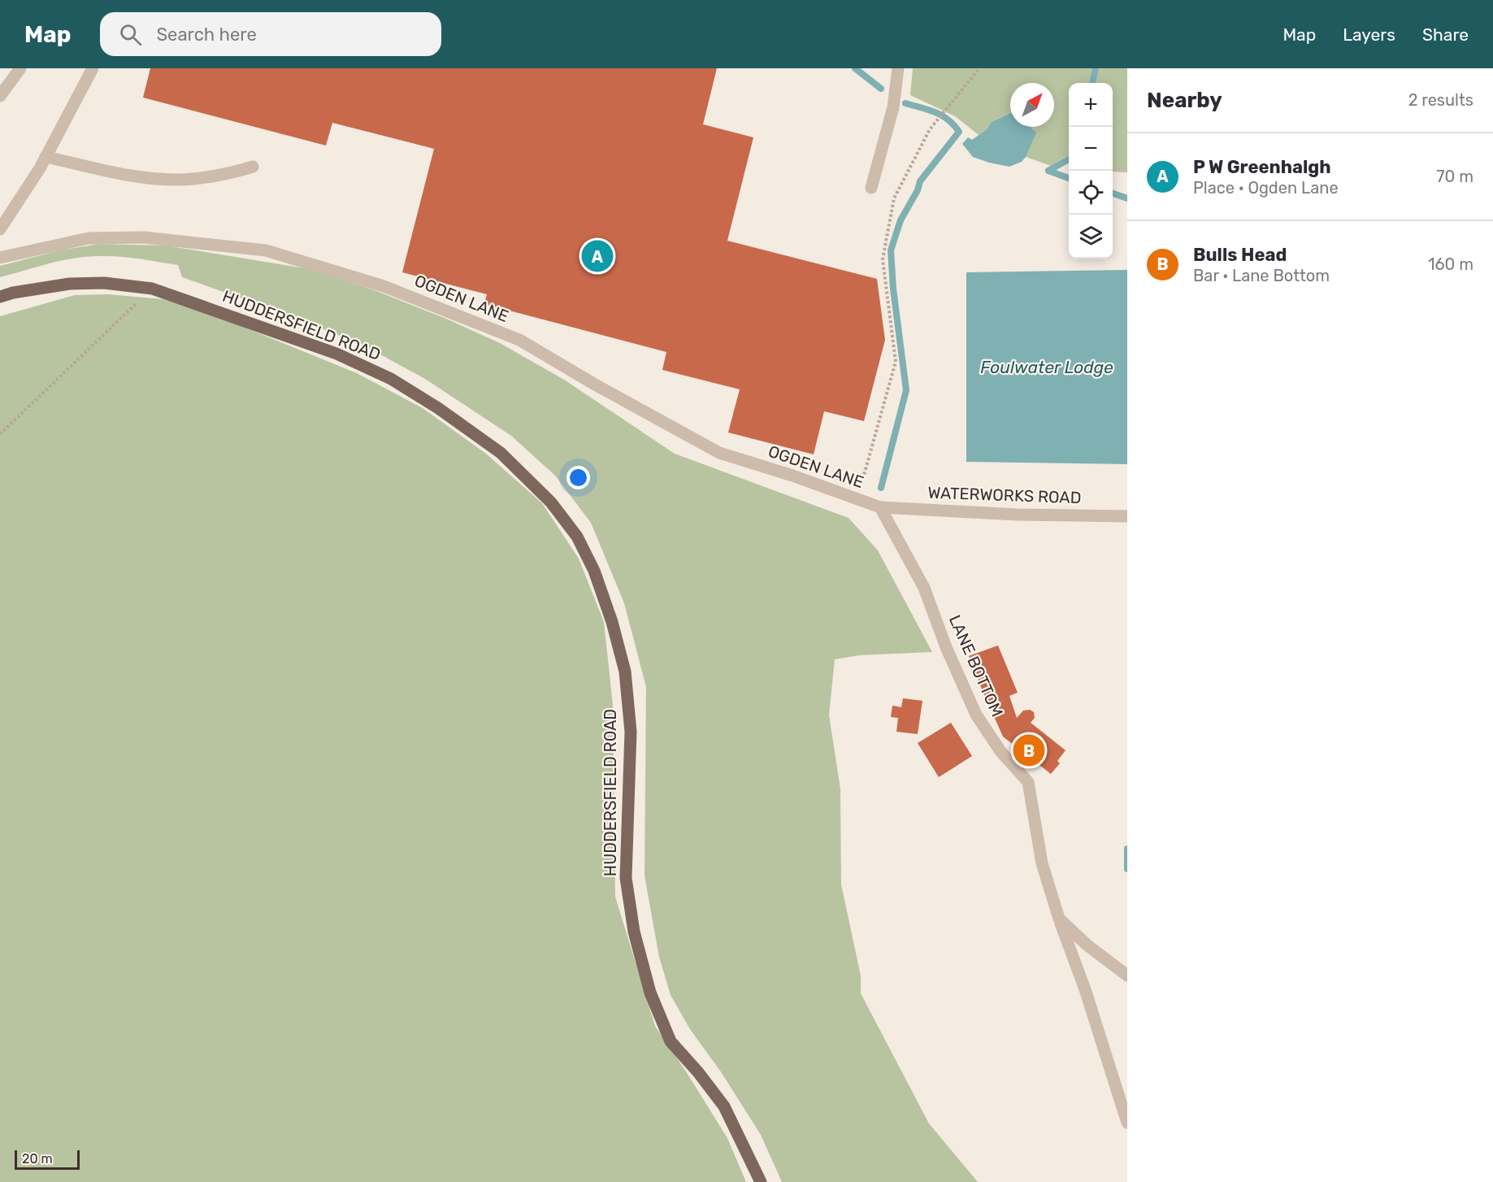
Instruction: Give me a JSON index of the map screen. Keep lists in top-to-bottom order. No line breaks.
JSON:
{"streets":{"main road":["HUDDERSFIELD ROAD"],"street":["OGDEN LANE","WATERWORKS ROAD","LANE BOTTOM"]},"crossings":[["OGDEN LANE","WATERWORKS ROAD"],["OGDEN LANE","LANE BOTTOM"],["WATERWORKS ROAD","LANE BOTTOM"]],"water":["Foulwater Lodge"],"scale_bar":"20 m","north":"top right","page":{"header":"Map","search":"Search here","nav":["Map","Layers","Share"],"heading":["Nearby","2 results"],"map_buttons":["+","−"],"list":[{"mark":"A","name":"P W Greenhalgh","note":"Place · Ogden Lane","value":"70 m"},{"mark":"B","name":"Bulls Head","note":"Bar · Lane Bottom","value":"160 m"}],"pins":["A","B"],"scale":"20 m"}}
